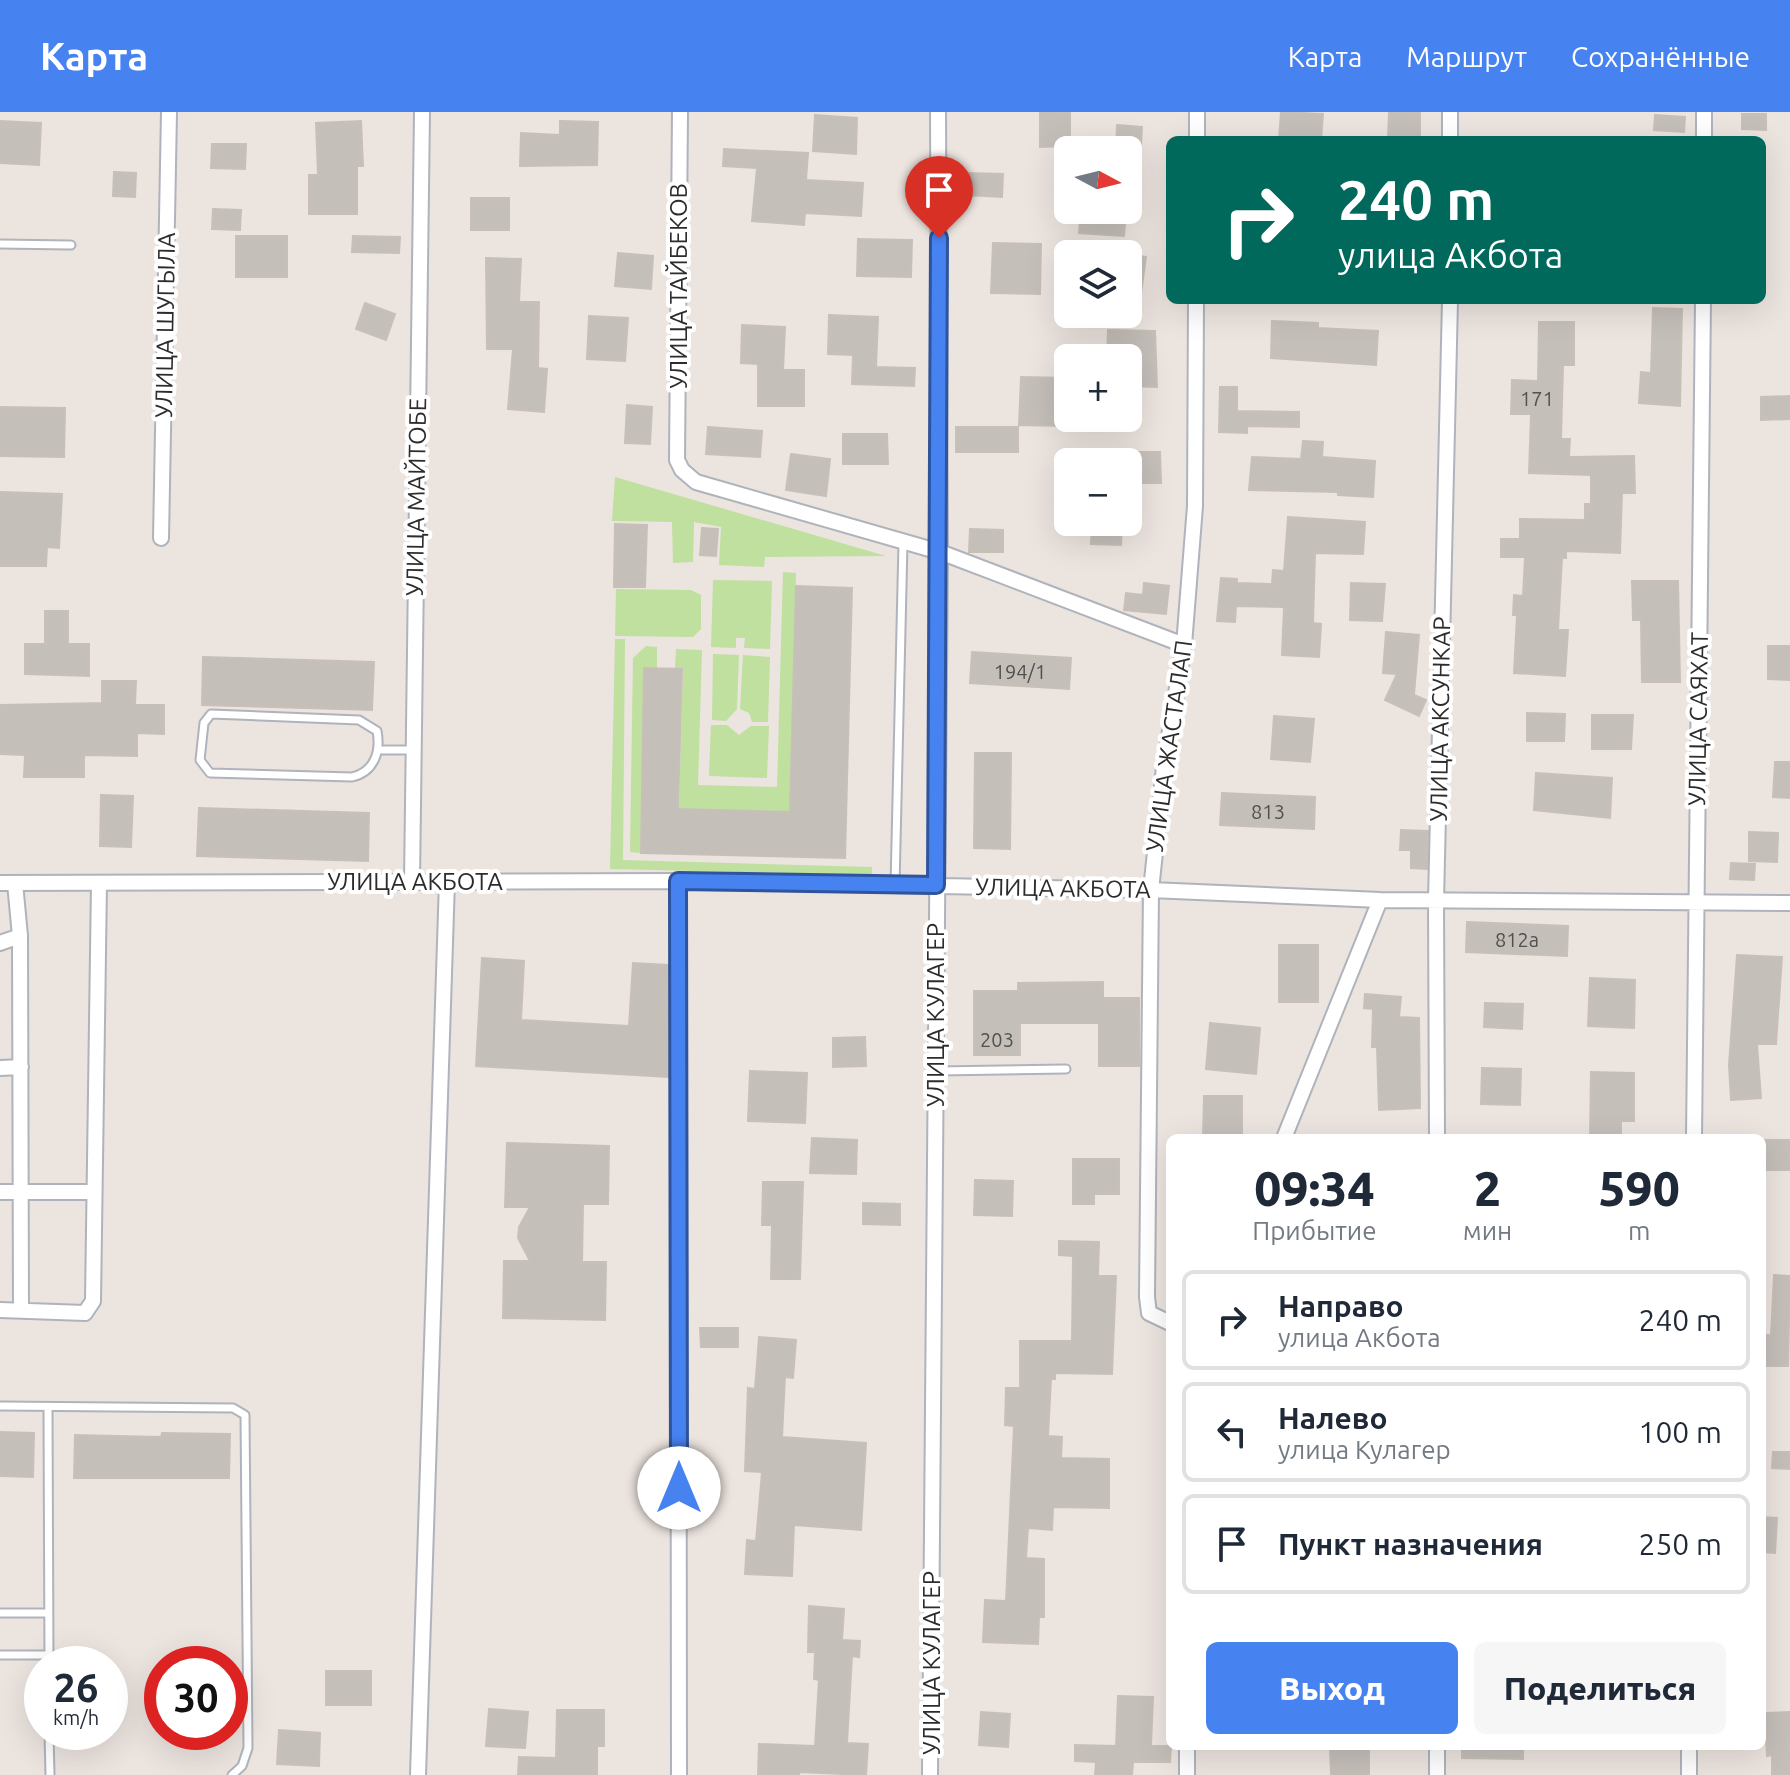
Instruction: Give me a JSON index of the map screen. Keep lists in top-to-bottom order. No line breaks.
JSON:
{"streets":{"street":["УЛИЦА ТАЙБЕКОВ","УЛИЦА ШУГЫЛА","УЛИЦА МАЙТОБЕ","УЛИЦА АКСУНКАР","УЛИЦА САЯХАТ","УЛИЦА ЖАСТАЛАП","УЛИЦА АКБОТА","УЛИЦА КУЛАГЕР"]},"crossings":[["УЛИЦА МАЙТОБЕ","УЛИЦА АКБОТА"],["УЛИЦА АКСУНКАР","УЛИЦА АКБОТА"],["УЛИЦА САЯХАТ","УЛИЦА АКБОТА"],["УЛИЦА ЖАСТАЛАП","УЛИЦА АКБОТА"],["УЛИЦА АКБОТА","УЛИЦА КУЛАГЕР"]],"house_numbers":["171","194/1","813","812а","203"],"north":"right","page":{"header":"Карта","nav":["Карта","Маршрут","Сохранённые"],"map_buttons":["+","−"],"turn":["240 m","улица Акбота"],"eta":["09:34","Прибытие","2","мин","590","m"],"list":[{"name":"Направо","note":"улица Акбота","value":"240 m"},{"name":"Налево","note":"улица Кулагер","value":"100 m"},{"name":"Пункт назначения","value":"250 m"}],"buttons":["Выход","Поделиться"],"speed":"26 km/h","limit":"30"}}
